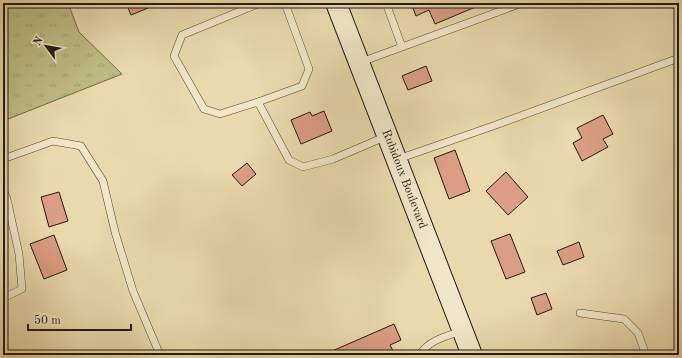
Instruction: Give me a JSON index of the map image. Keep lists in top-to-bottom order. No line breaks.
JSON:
{"streets":{"main road":["Rubidoux Boulevard"]},"scale_bar":"50 m","north":"top left"}
